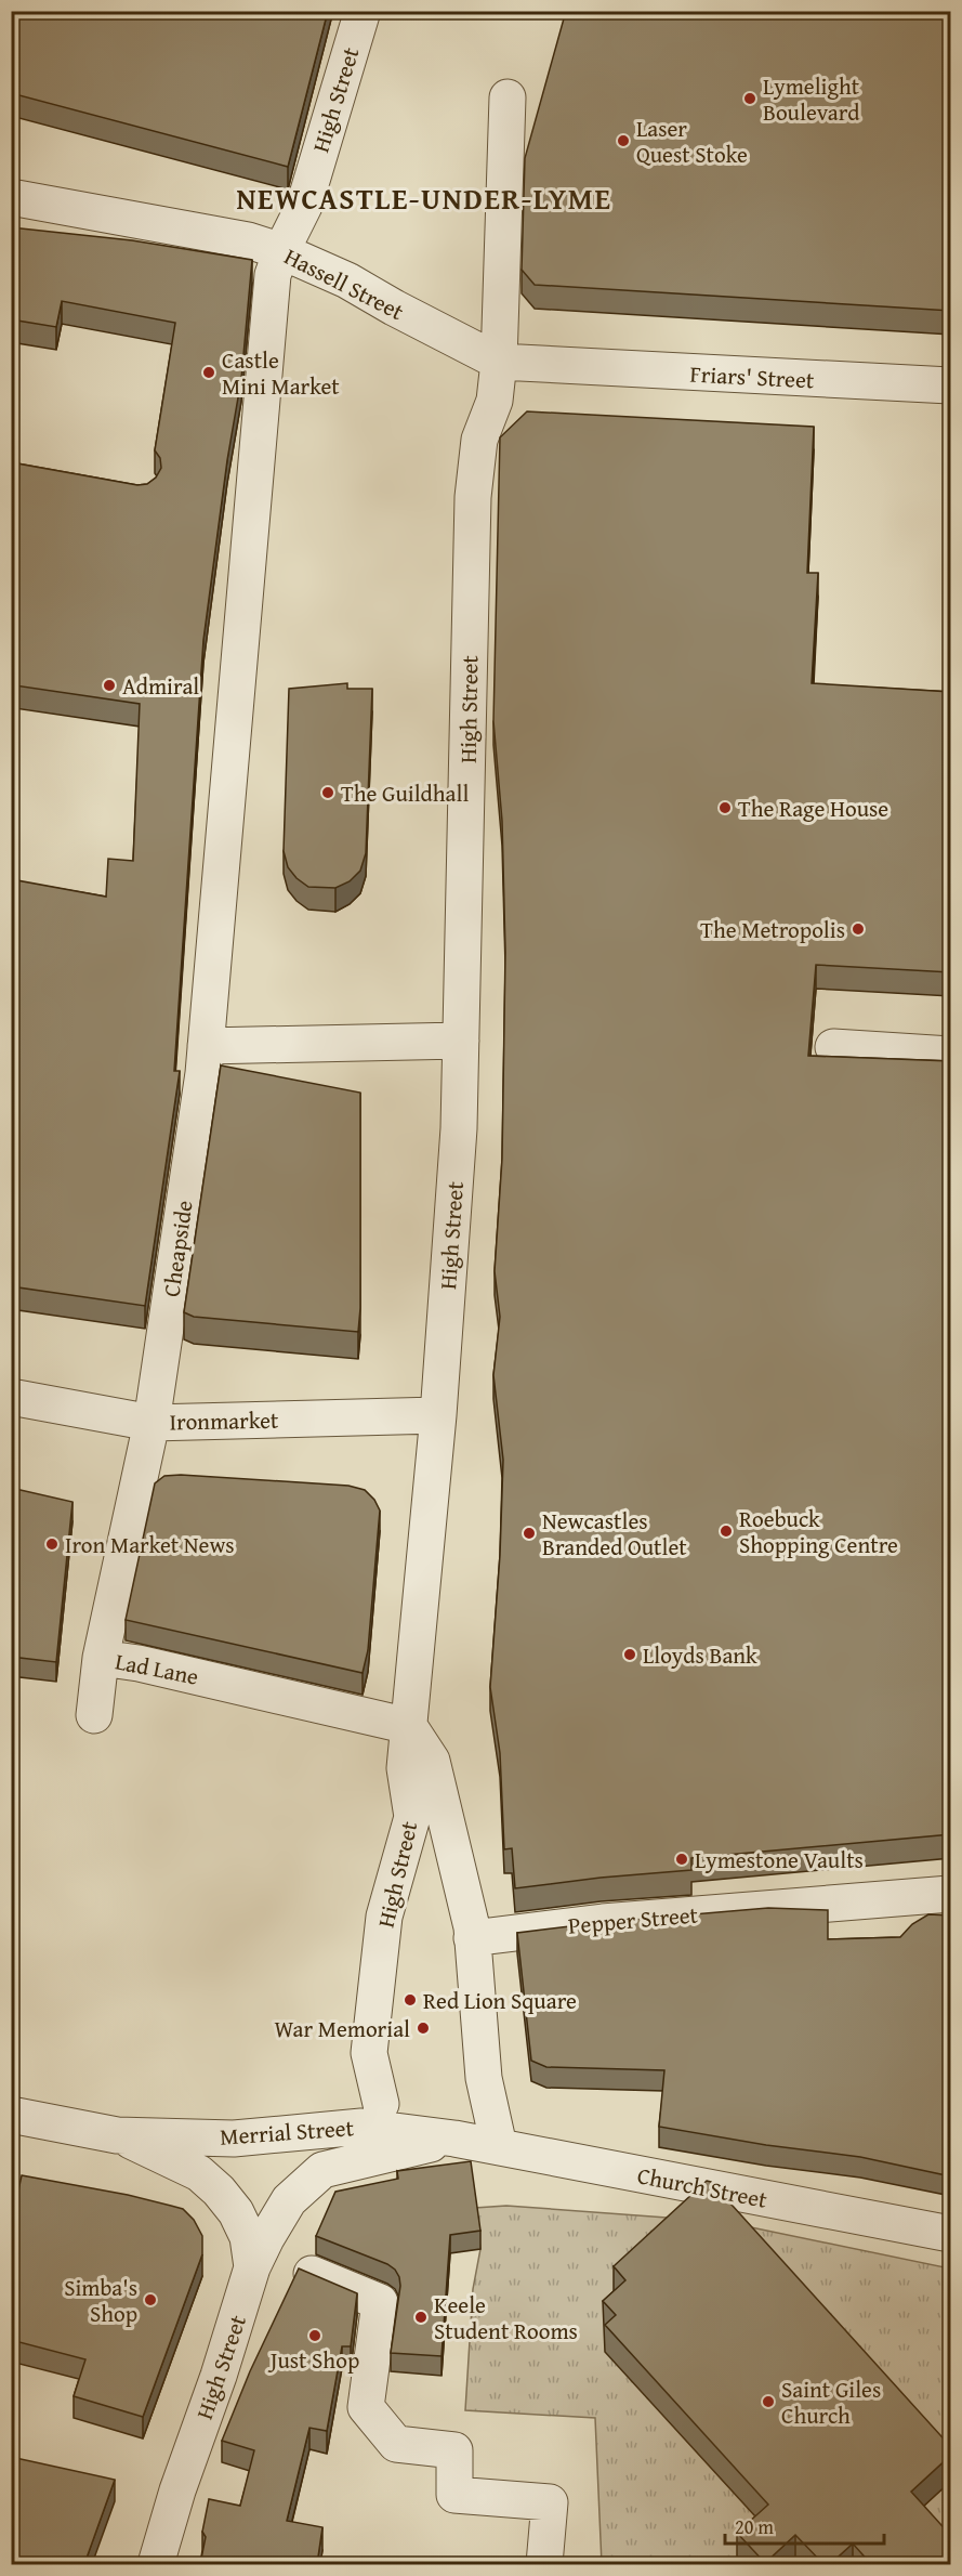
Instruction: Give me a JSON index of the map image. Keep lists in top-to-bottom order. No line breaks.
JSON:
{"streets":{"street":["High Street","Hassell Street","Friars' Street","Cheapside","Ironmarket","Lad Lane","Pepper Street","Merrial Street","Church Street"]},"crossings":[["High Street","Hassell Street"],["High Street","Cheapside"],["High Street","Ironmarket"],["High Street","Lad Lane"],["High Street","Merrial Street"],["High Street","Church Street"],["Hassell Street","Friars' Street"],["Cheapside","Ironmarket"],["Cheapside","Lad Lane"],["Ironmarket","Lad Lane"],["Merrial Street","Church Street"]],"districts":["NEWCASTLE-UNDER-LYME"],"places":["Lymelight Boulevard","Laser Quest Stoke","Castle Mini Market","Admiral","The Guildhall","The Rage House","The Metropolis","Roebuck Shopping Centre","Newcastles Branded Outlet","Iron Market News","Lloyds Bank","Lymestone Vaults","Red Lion Square","War Memorial","Simba's Shop","Keele Student Rooms","Just Shop","Saint Giles Church"],"scale_bar":"20 m"}
